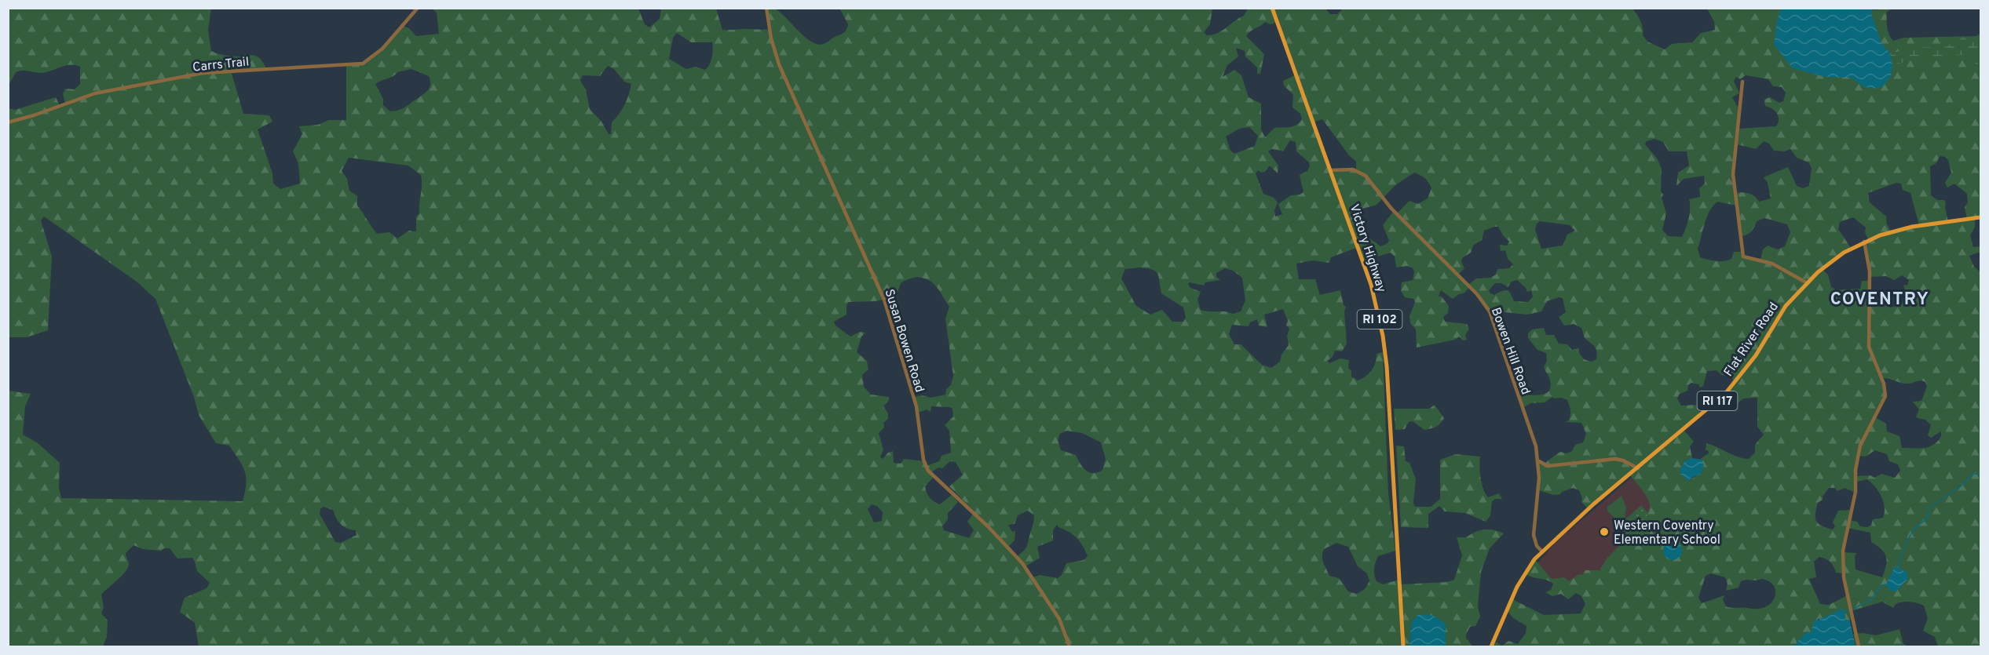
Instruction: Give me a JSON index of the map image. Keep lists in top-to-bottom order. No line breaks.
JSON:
{"streets":{"main road":["Victory Highway","RI 102","Flat River Road","RI 117"],"street":["Carrs Trail","Susan Bowen Road","Bowen Hill Road"]},"crossings":[["Victory Highway","Bowen Hill Road"],["Flat River Road","Bowen Hill Road"]],"districts":["COVENTRY"],"places":["Western Coventry Elementary School"]}
